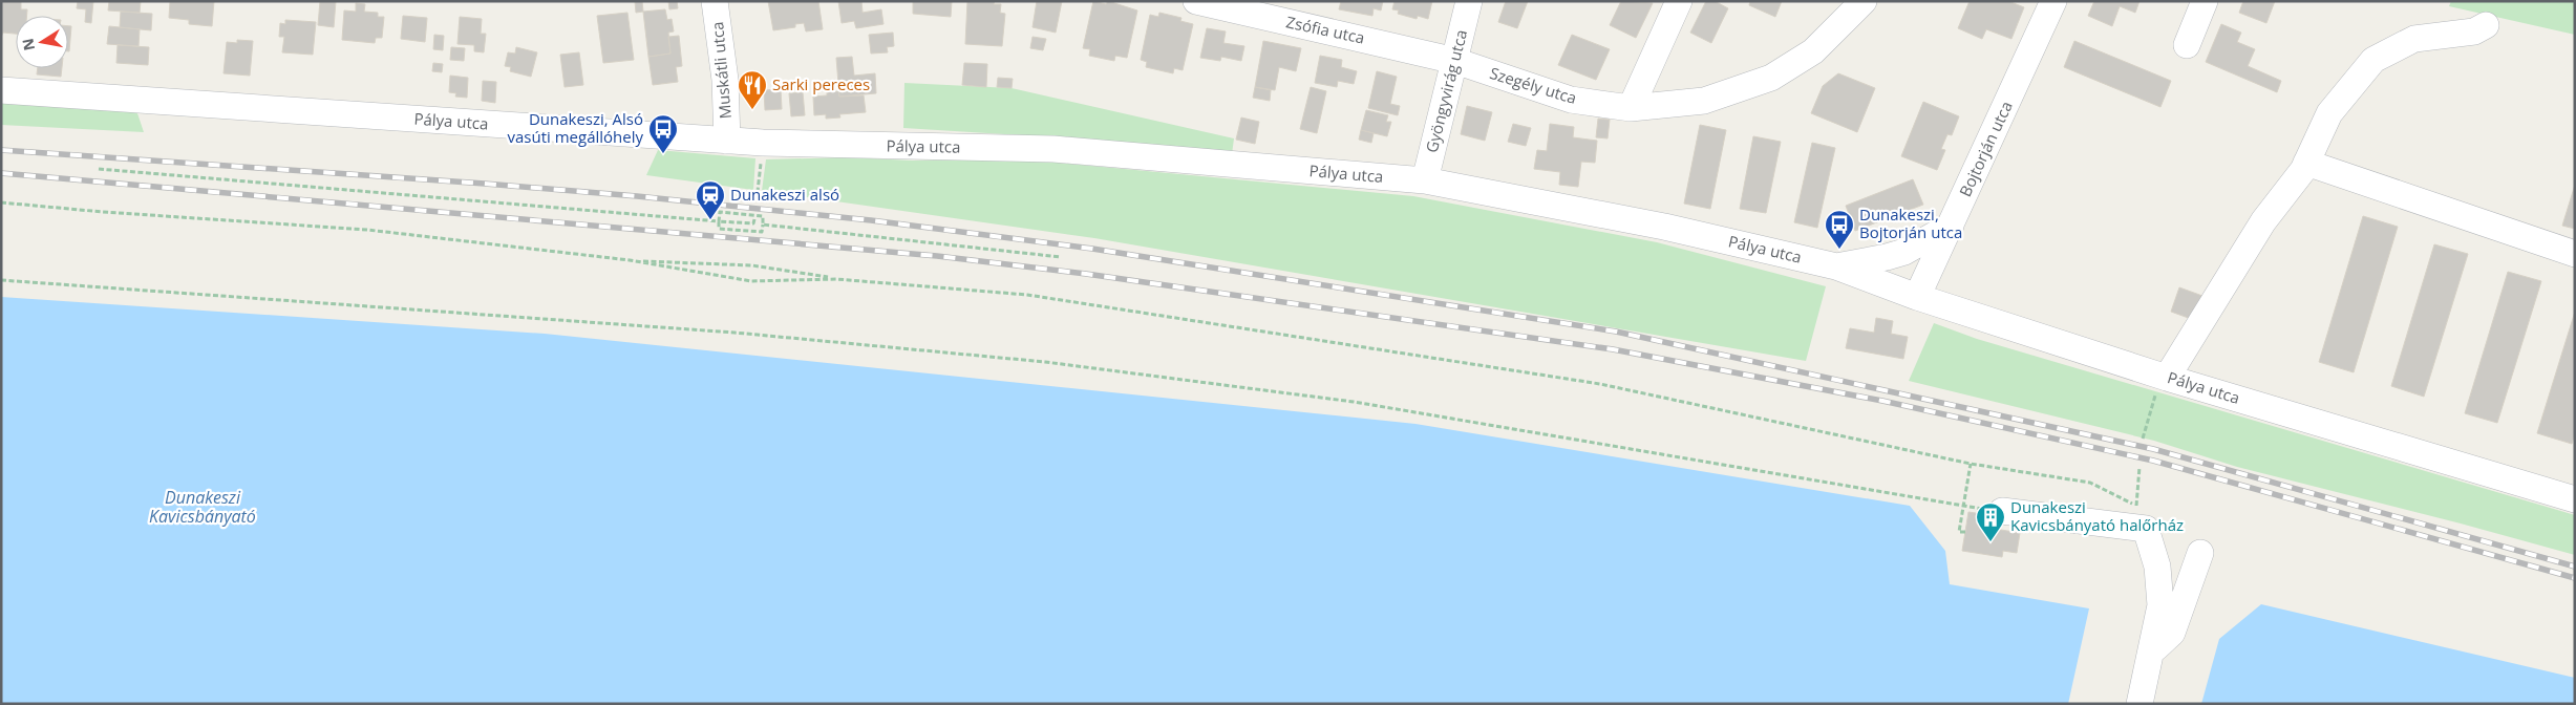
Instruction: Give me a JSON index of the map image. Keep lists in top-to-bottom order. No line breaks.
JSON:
{"streets":{"street":["Zsófia utca","Muskátli utca","Szegély utca","Gyöngyvirág utca","Pálya utca","Bojtorján utca"]},"crossings":[["Zsófia utca","Szegély utca"],["Zsófia utca","Gyöngyvirág utca"],["Muskátli utca","Pálya utca"],["Szegély utca","Gyöngyvirág utca"],["Gyöngyvirág utca","Pálya utca"],["Pálya utca","Bojtorján utca"]],"water":["Dunakeszi Kavicsbányató"],"places":{"restaurant":["Sarki pereces"],"bus stop":["Dunakeszi, Alsó vasúti megállóhely","Dunakeszi, Bojtorján utca"],"station":["Dunakeszi alsó"],"building":["Dunakeszi Kavicsbányató halőrház"]},"north":"left"}
